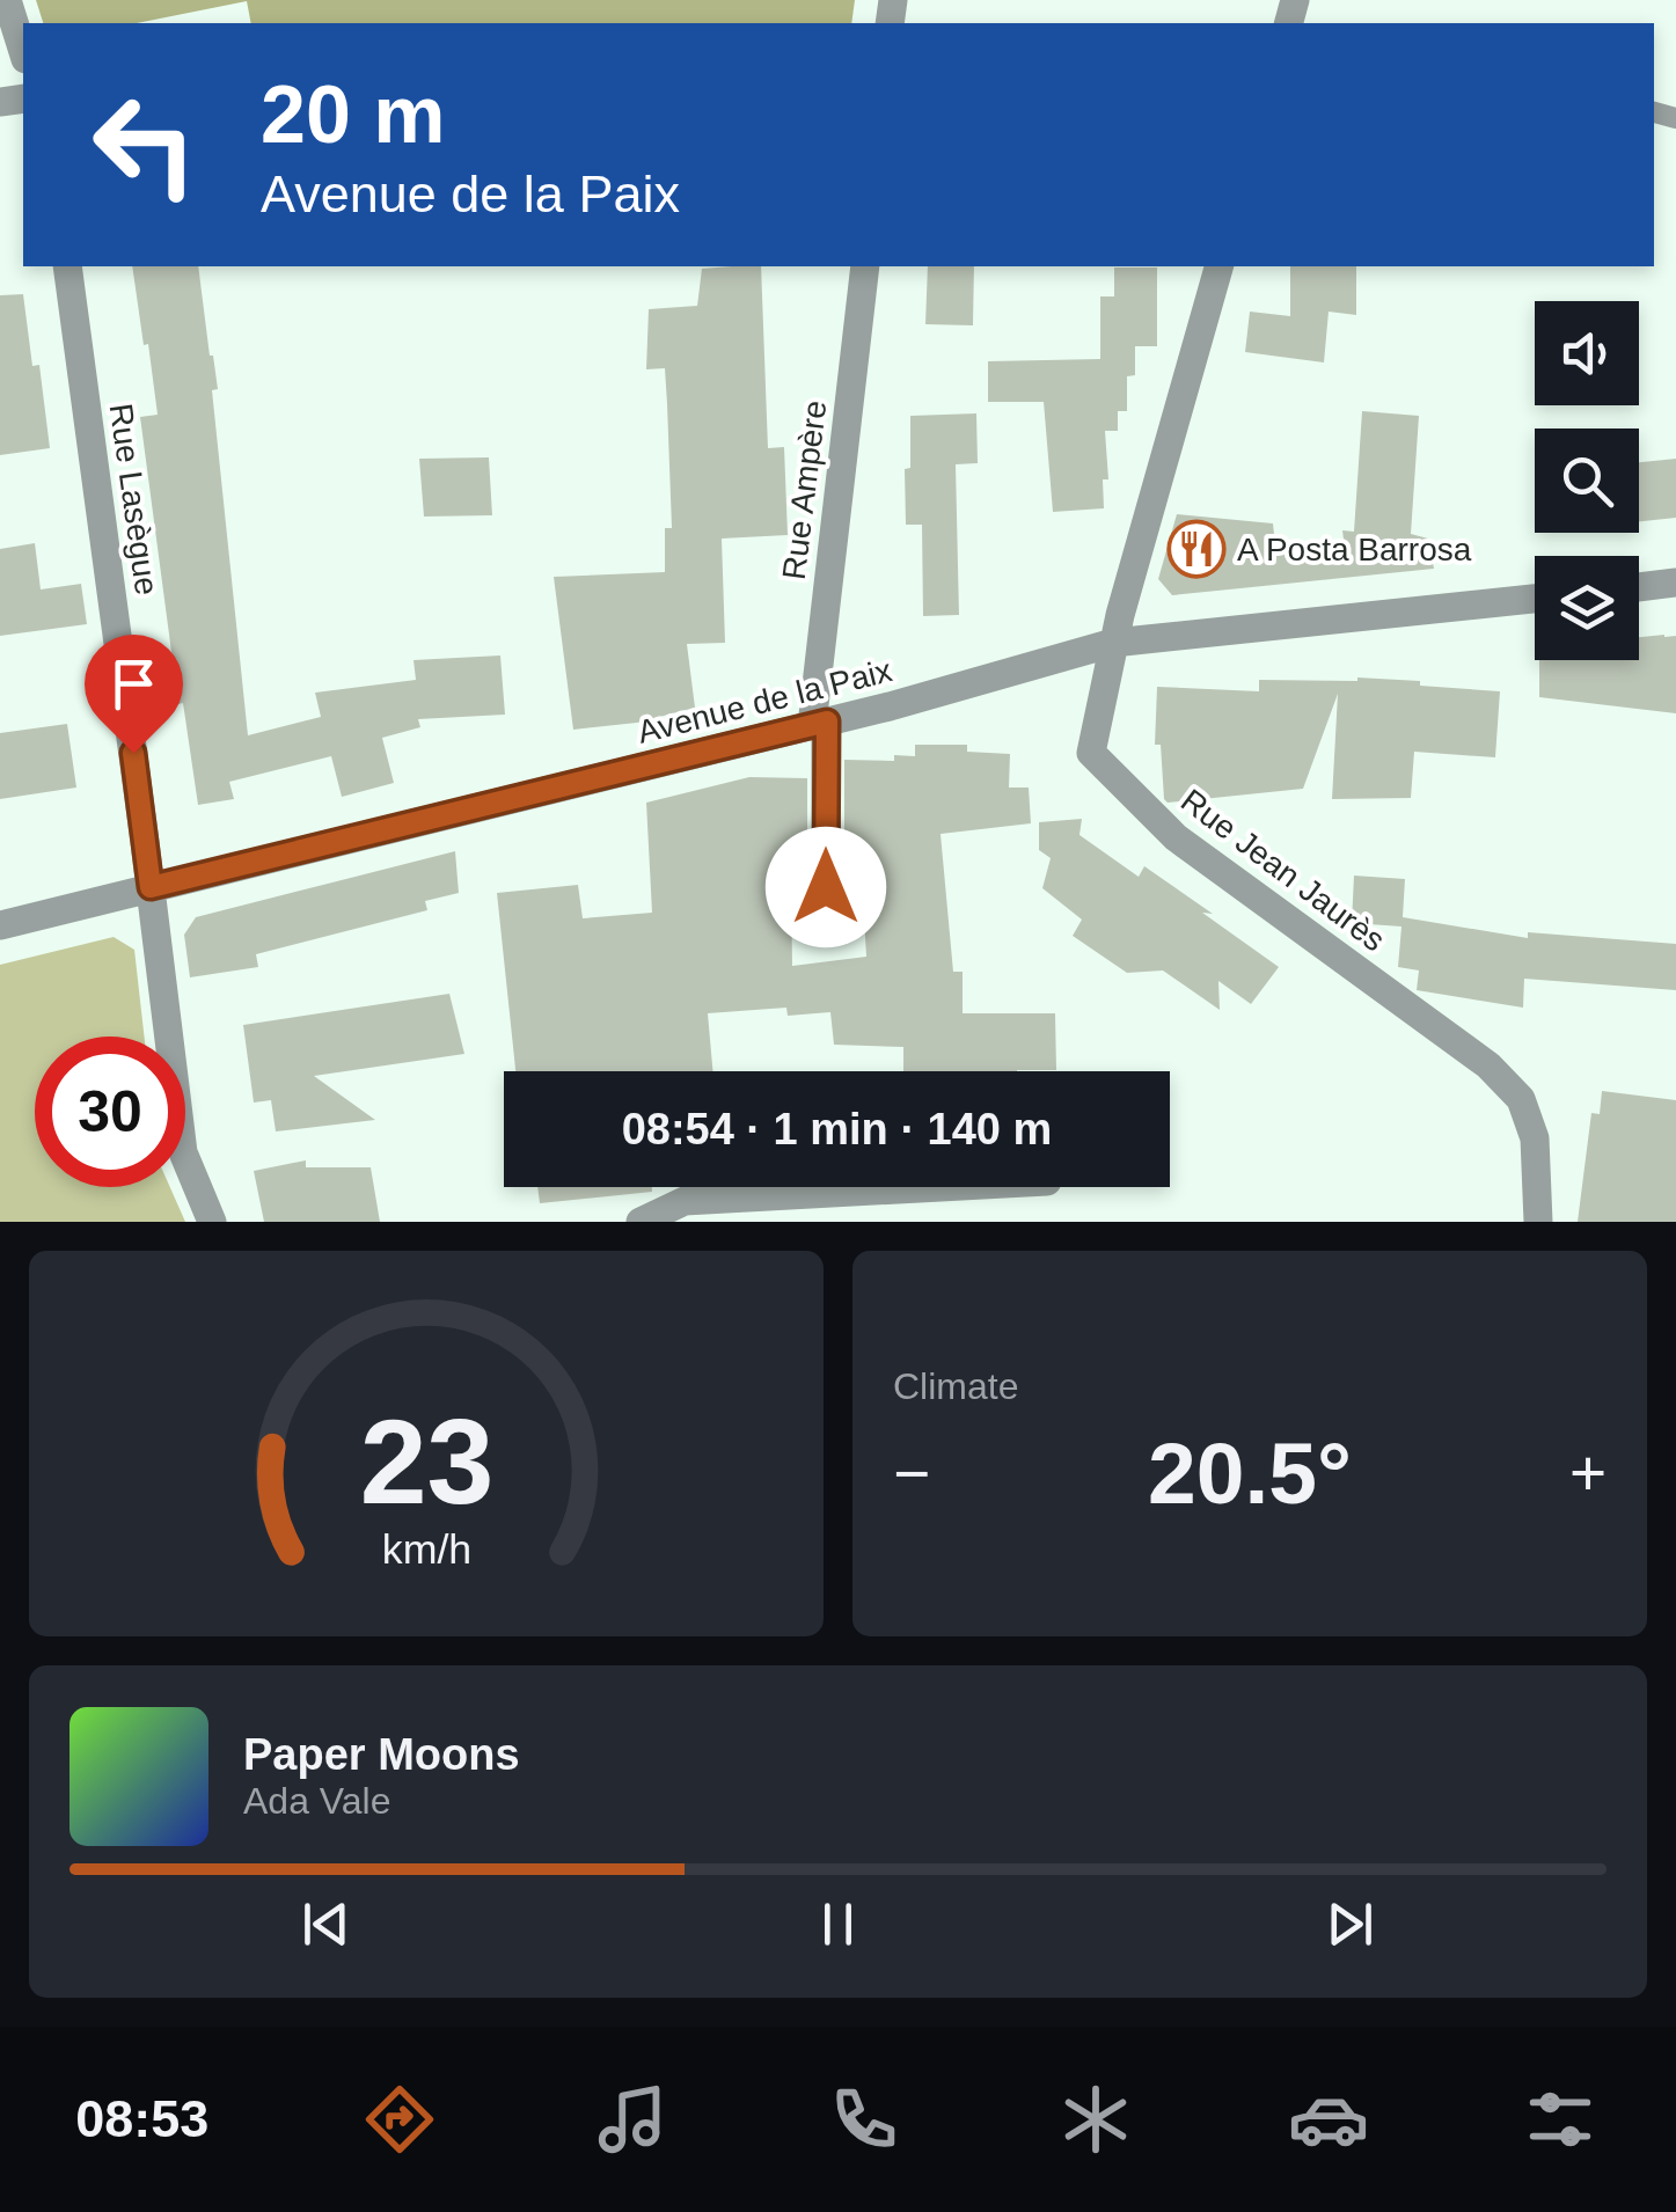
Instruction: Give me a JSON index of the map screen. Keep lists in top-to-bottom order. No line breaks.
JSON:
{"streets":{"street":["Rue Ampère","Rue Lasègue","Avenue de la Paix","Rue Jean Jaurès"]},"crossings":[["Rue Ampère","Avenue de la Paix"],["Rue Lasègue","Avenue de la Paix"],["Avenue de la Paix","Rue Jean Jaurès"]],"places":{"restaurant":["A Posta Barrosa"]},"page":{"turn":["20 m","Avenue de la Paix"],"limit":"30","trip":"08:54 · 1 min · 140 m","tile":"Climate","heat":["−","20.5°","+"],"song":["Paper Moons","Ada Vale"],"tabs":"08:53","gauge":["23","km/h"]}}
